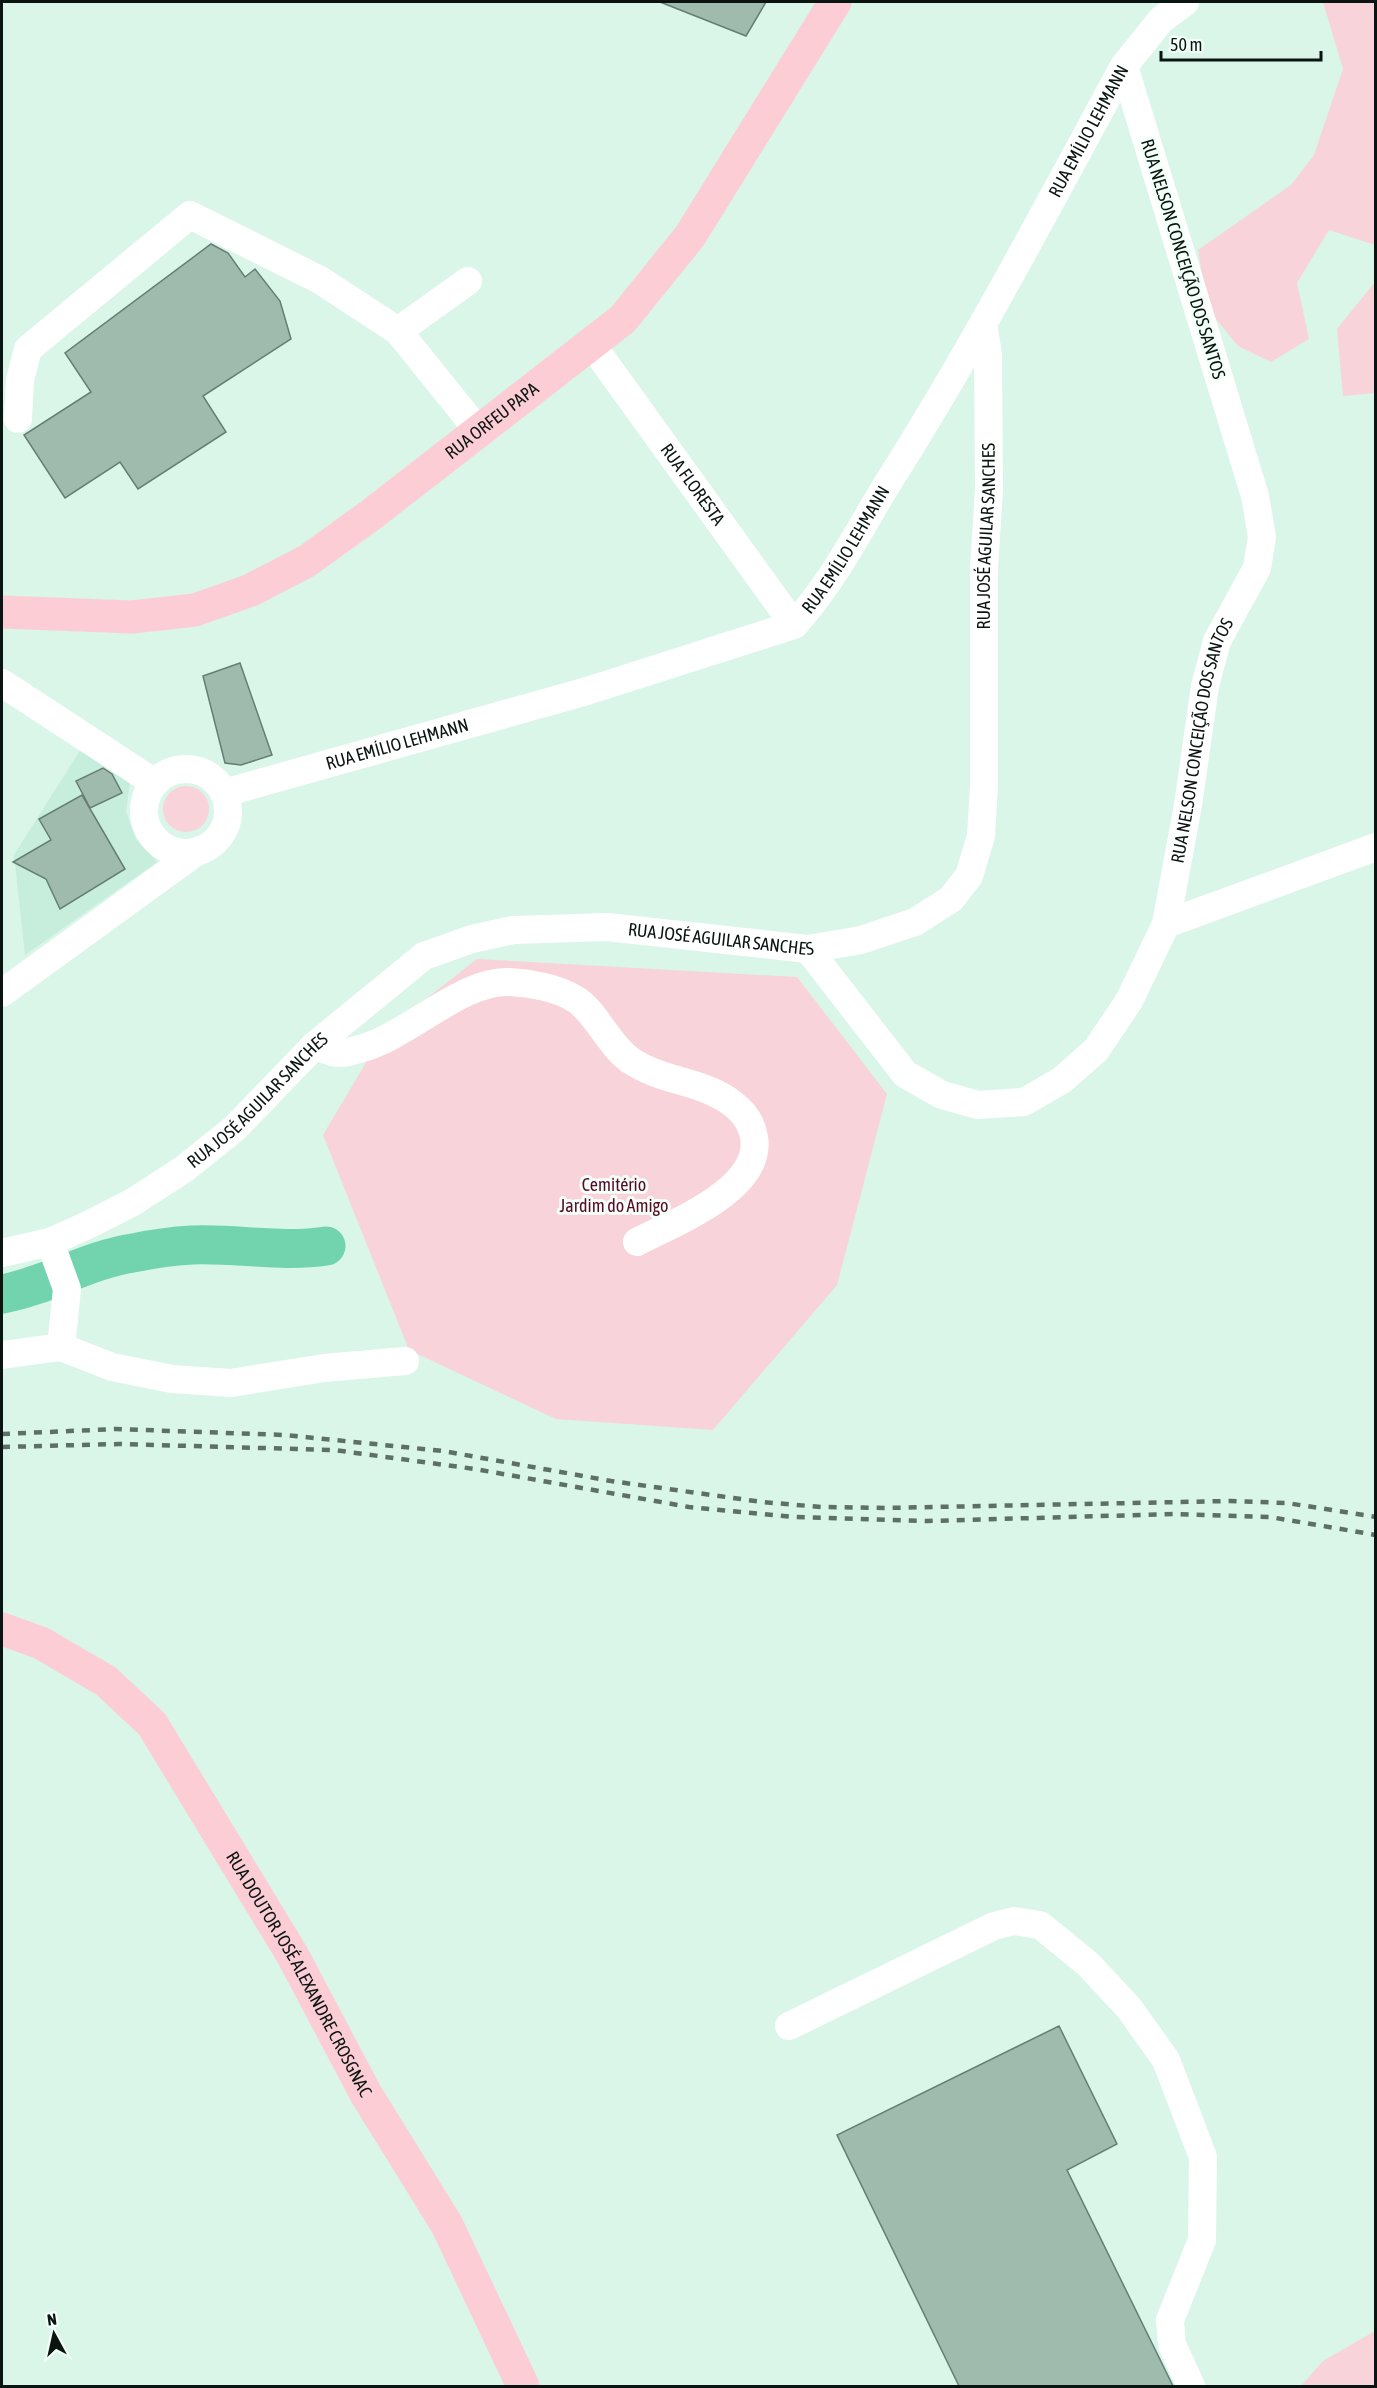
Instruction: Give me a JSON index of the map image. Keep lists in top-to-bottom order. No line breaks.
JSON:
{"streets":{"main road":["RUA ORFEU PAPA","RUA DOUTOR JOSÉ ALEXANDRE CROSGNAC"],"street":["RUA EMÍLIO LEHMANN","RUA NELSON CONCEIÇÃO DOS SANTOS","RUA FLORESTA","RUA JOSÉ AGUILAR SANCHES"]},"crossings":[["RUA EMÍLIO LEHMANN","RUA NELSON CONCEIÇÃO DOS SANTOS"],["RUA EMÍLIO LEHMANN","RUA FLORESTA"],["RUA EMÍLIO LEHMANN","RUA JOSÉ AGUILAR SANCHES"],["RUA NELSON CONCEIÇÃO DOS SANTOS","RUA JOSÉ AGUILAR SANCHES"],["RUA ORFEU PAPA","RUA FLORESTA"]],"parks":["Cemitério Jardim do Amigo"],"scale_bar":"50 m","north":"top"}
